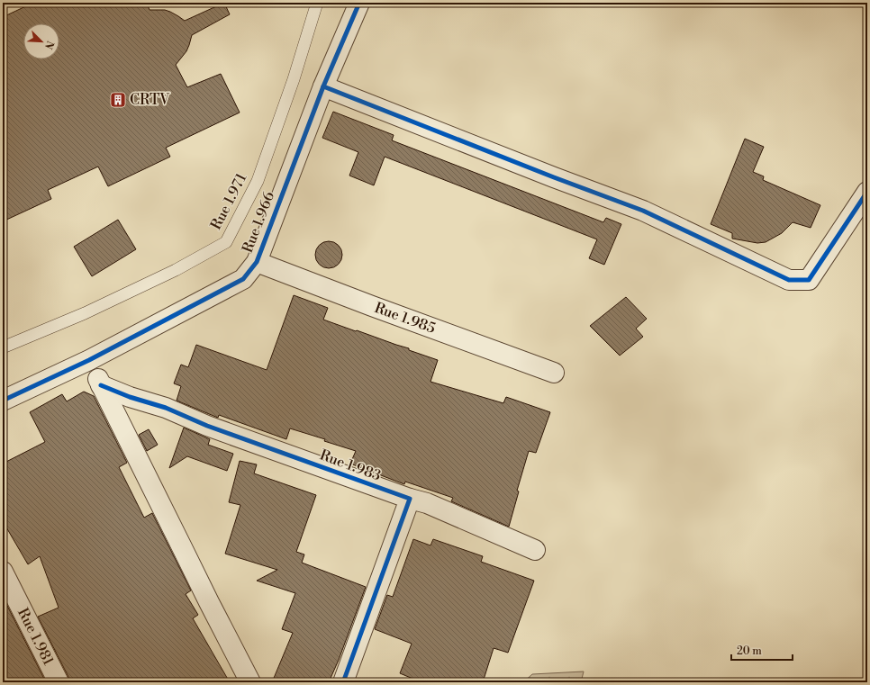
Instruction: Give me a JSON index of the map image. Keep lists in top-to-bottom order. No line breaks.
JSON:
{"streets":{"street":["Rue 1.966","Rue 1.985","Rue 1.983","Rue 1.981"],"lane":["Rue 1.971"]},"crossings":[["Rue 1.966","Rue 1.985"]],"places":{"building":["CRTV"]},"scale_bar":"20 m","north":"bottom right"}
